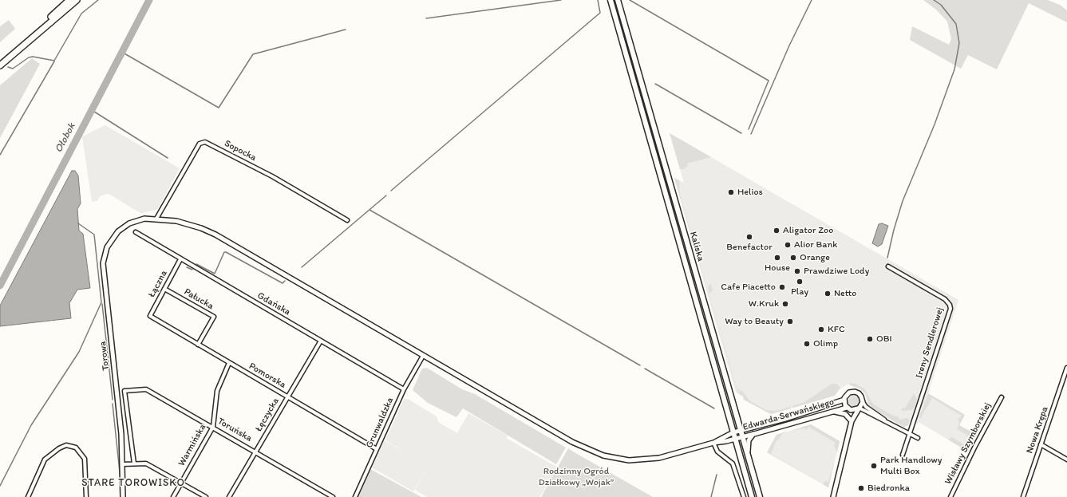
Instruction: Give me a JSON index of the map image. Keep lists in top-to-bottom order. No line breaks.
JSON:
{"streets":{"main road":["Kaliska"],"street":["Sopocka","Łączna","Pałucka","Gdańska","Ireny Sendlerowej","Torowa","Pomorska","Łęczycka","Edwarda Serwańskiego","Grunwaldzka","Toruńska","Nowa Krępa","Wisławy Szymborskiej","Warmińska"]},"crossings":[["Sopocka","Torowa"],["Kaliska","Edwarda Serwańskiego"],["Łączna","Pałucka"],["Łączna","Gdańska"],["Łączna","Pomorska"],["Pałucka","Pomorska"],["Gdańska","Łęczycka"],["Gdańska","Grunwaldzka"],["Pomorska","Łęczycka"],["Pomorska","Grunwaldzka"],["Pomorska","Warmińska"],["Łęczycka","Toruńska"],["Toruńska","Warmińska"]],"districts":["STARE TOROWISKO"],"water":["Ołobok"],"parks":["Rodzinny Ogród Działkowy „Wojak”"],"places":["Helios","Aligator Zoo","Benefactor","Alior Bank","House","Orange","Prawdziwe Lody","Play","Cafe Piacetto","Netto","W.Kruk","Way to Beauty","KFC","OBI","Olimp","Park Handlowy Multi Box","Biedronka"]}
